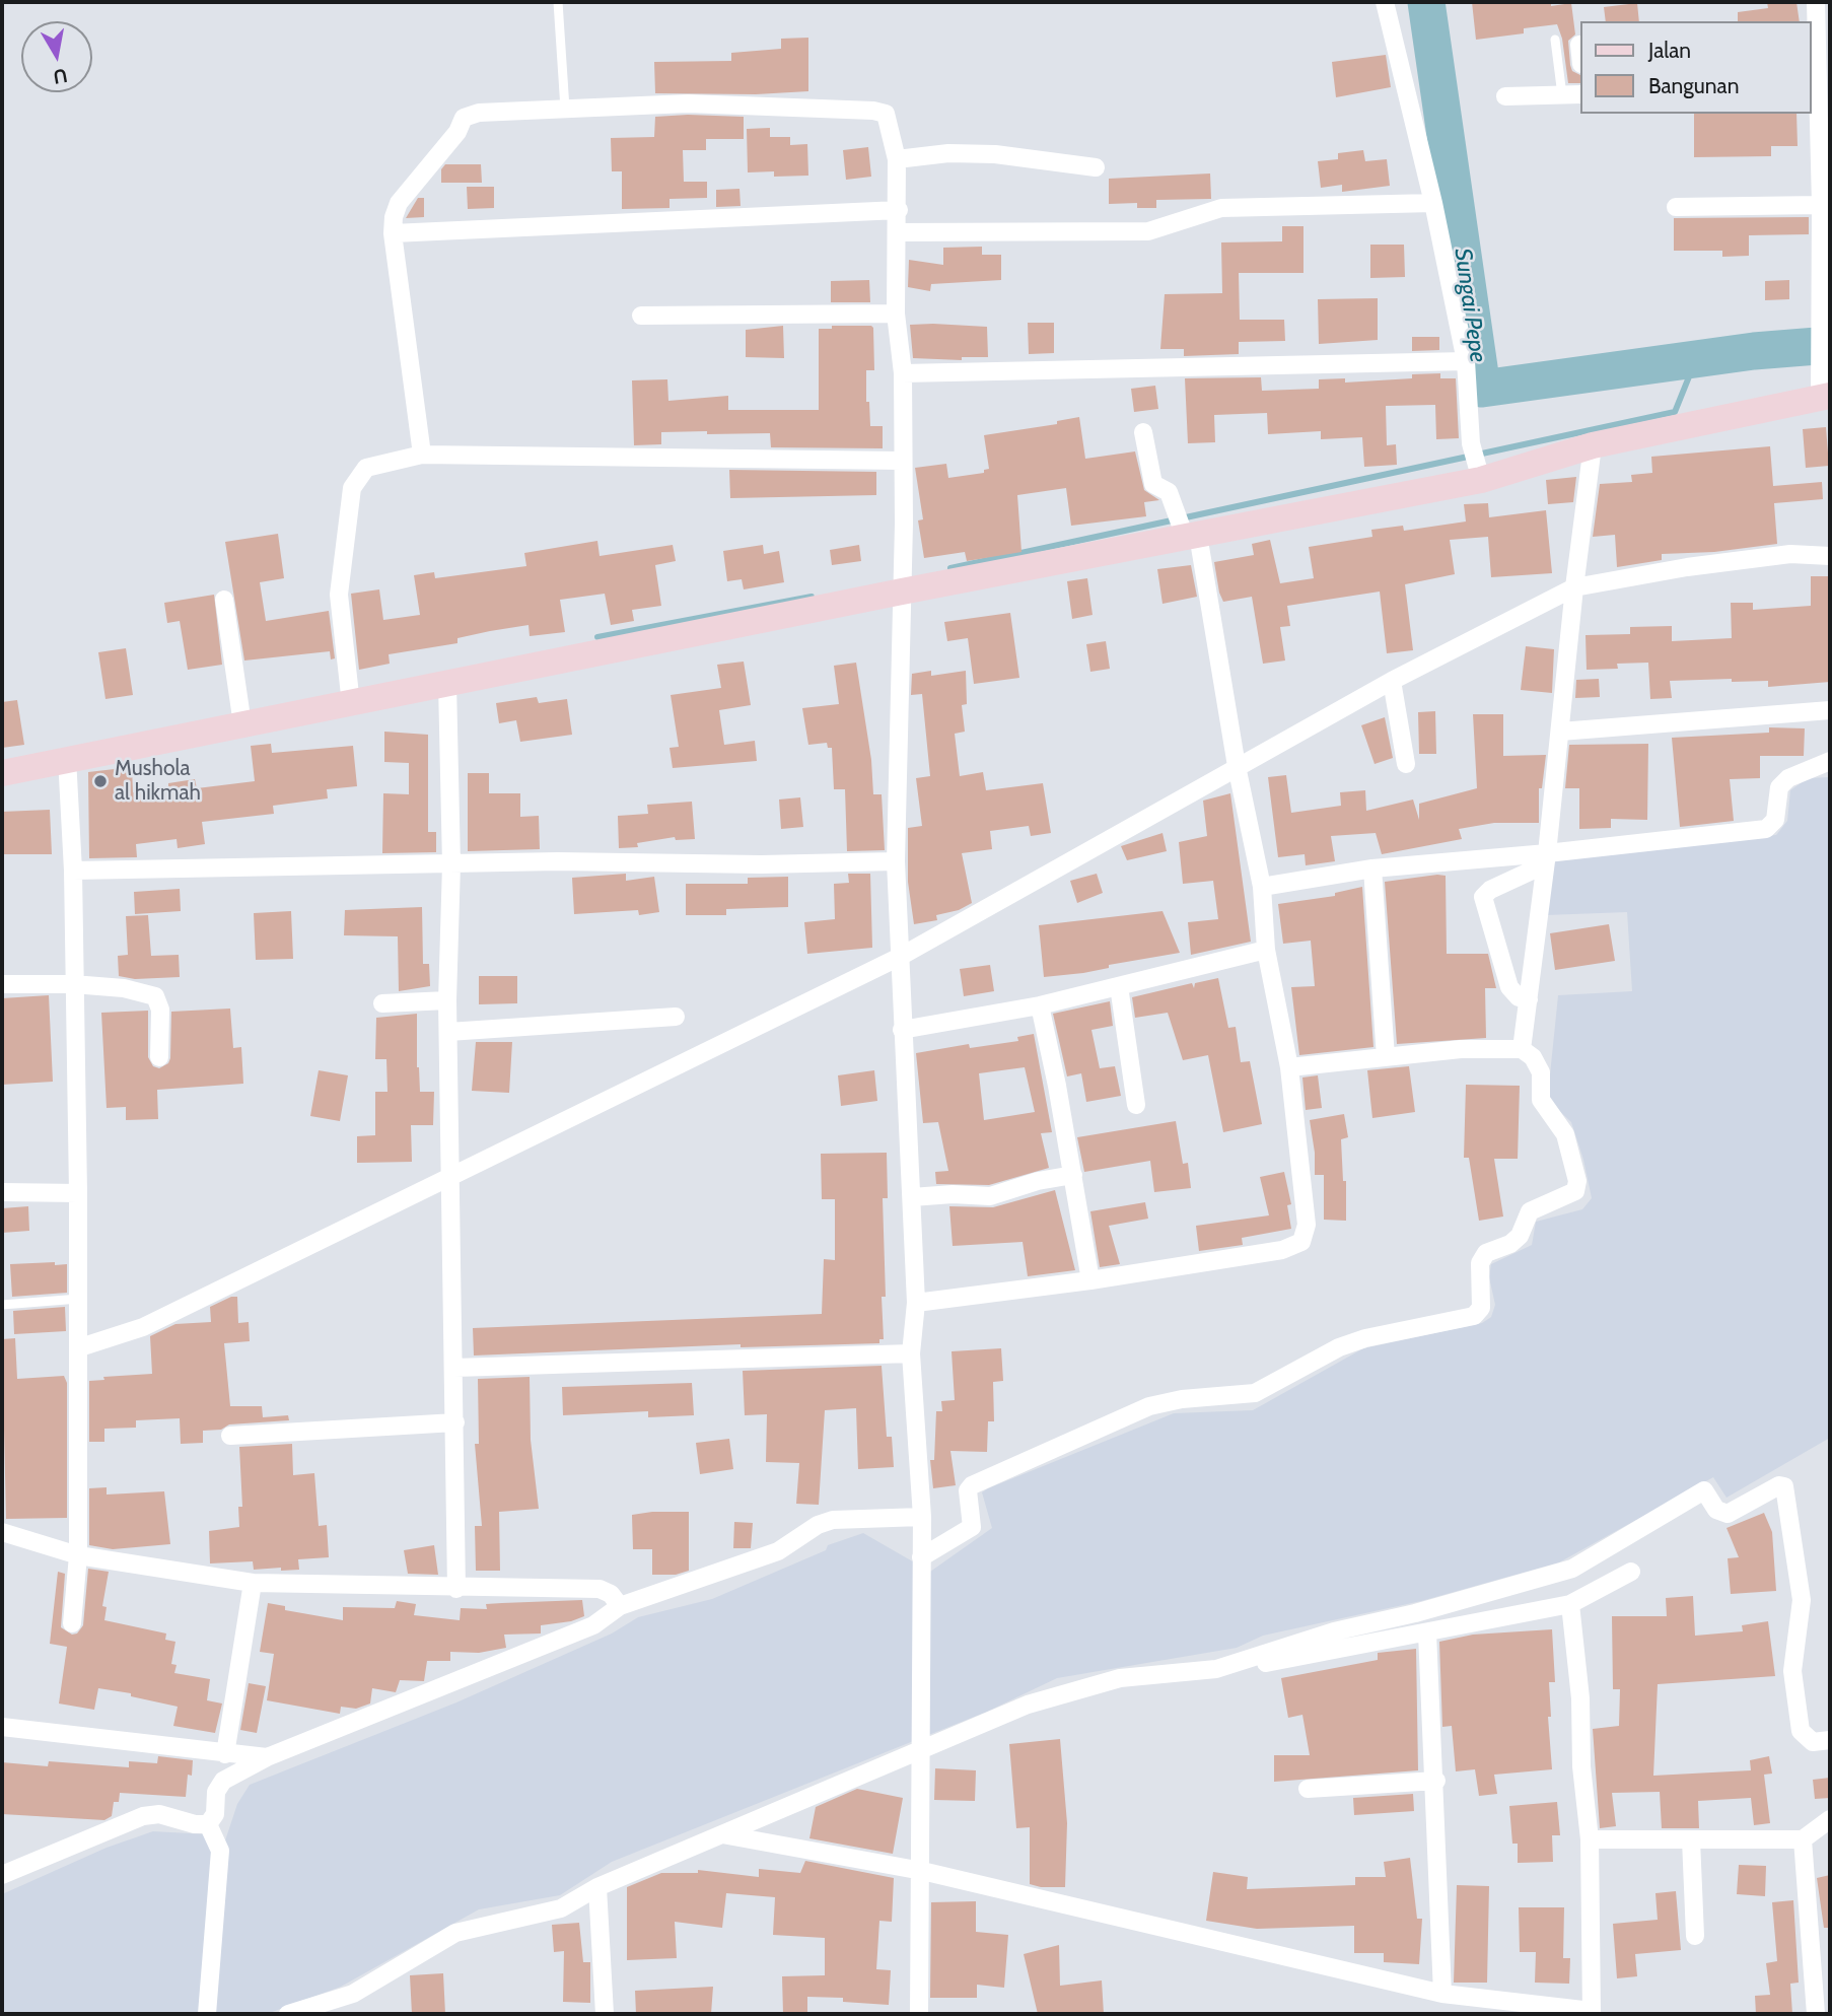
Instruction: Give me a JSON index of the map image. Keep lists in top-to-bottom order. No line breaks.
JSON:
{"water":["Sungai Pepe"],"places":["Mushola al hikmah"],"legend":["Jalan","Bangunan"],"north":"bottom"}
